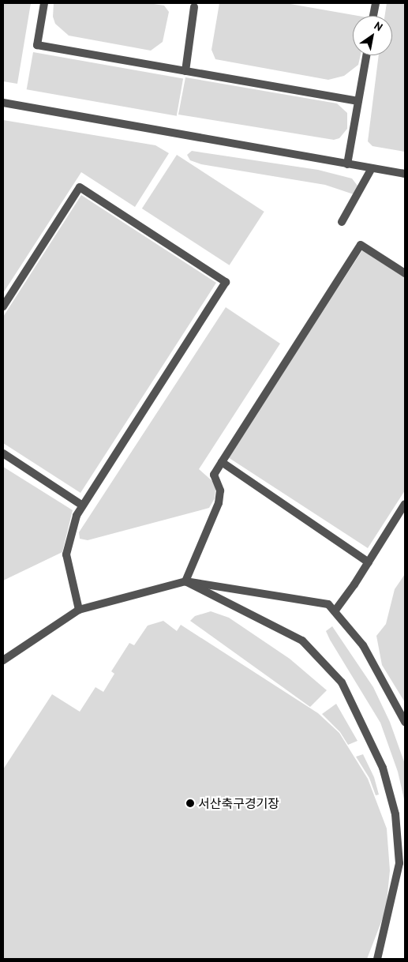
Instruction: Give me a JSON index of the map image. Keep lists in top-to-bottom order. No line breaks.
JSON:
{"places":["서산축구경기장"],"north":"top right"}
